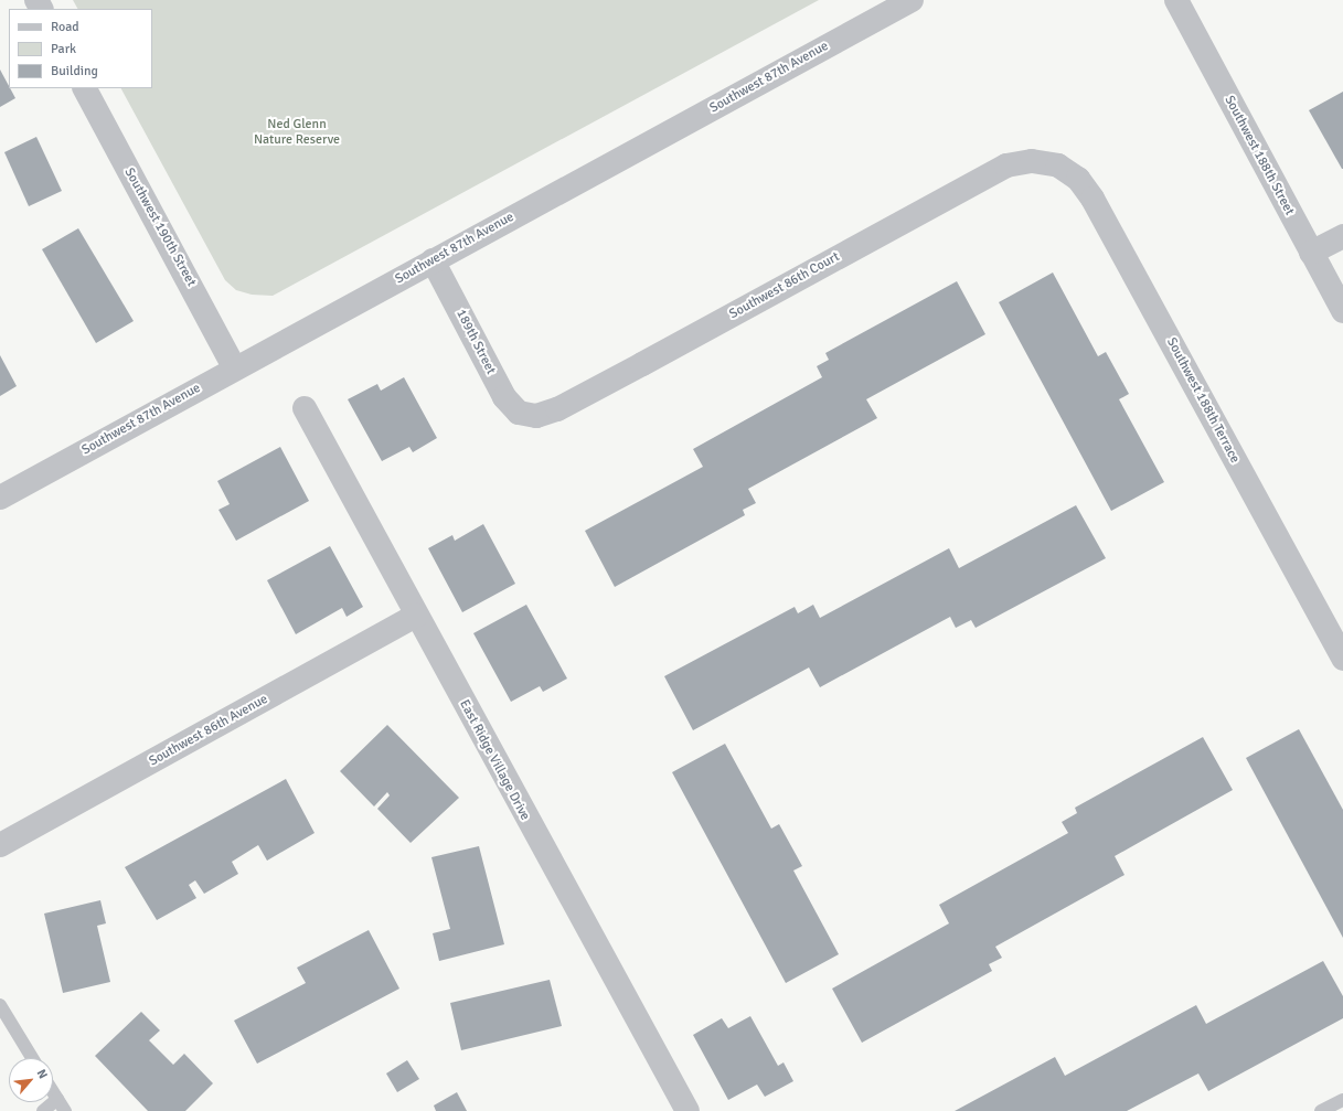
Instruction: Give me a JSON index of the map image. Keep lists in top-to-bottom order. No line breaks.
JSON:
{"streets":{"street":["Southwest 87th Avenue","Southwest 188th Street","Southwest 190th Street","Southwest 86th Court","189th Street","Southwest 188th Terrace","Southwest 86th Avenue","East Ridge Village Drive"]},"crossings":[["Southwest 87th Avenue","Southwest 190th Street"],["Southwest 87th Avenue","189th Street"],["Southwest 86th Court","189th Street"],["Southwest 86th Court","Southwest 188th Terrace"],["Southwest 86th Avenue","East Ridge Village Drive"]],"parks":["Ned Glenn Nature Reserve"],"legend":["Road","Park","Building"],"north":"top right"}
